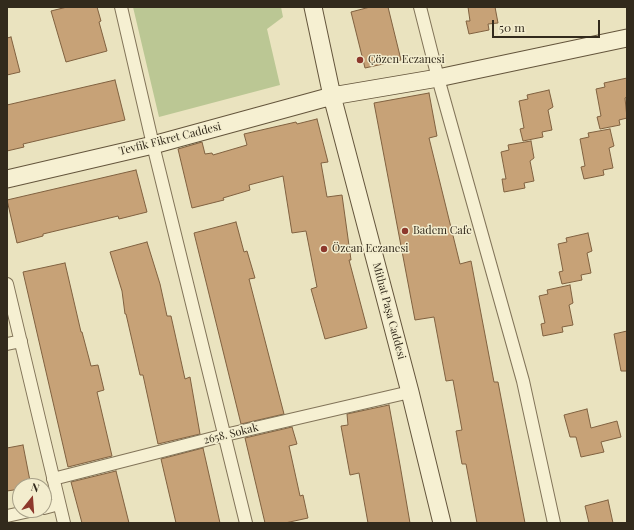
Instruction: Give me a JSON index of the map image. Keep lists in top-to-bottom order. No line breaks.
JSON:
{"streets":{"street":["Tevfik Fikret Caddesi","Mithat Paşa Caddesi","2658. Sokak"]},"crossings":[["Tevfik Fikret Caddesi","Mithat Paşa Caddesi"],["Mithat Paşa Caddesi","2658. Sokak"]],"places":["Çözen Eczanesi","Badem Cafe","Özcan Eczanesi"],"scale_bar":"50 m","north":"top"}
